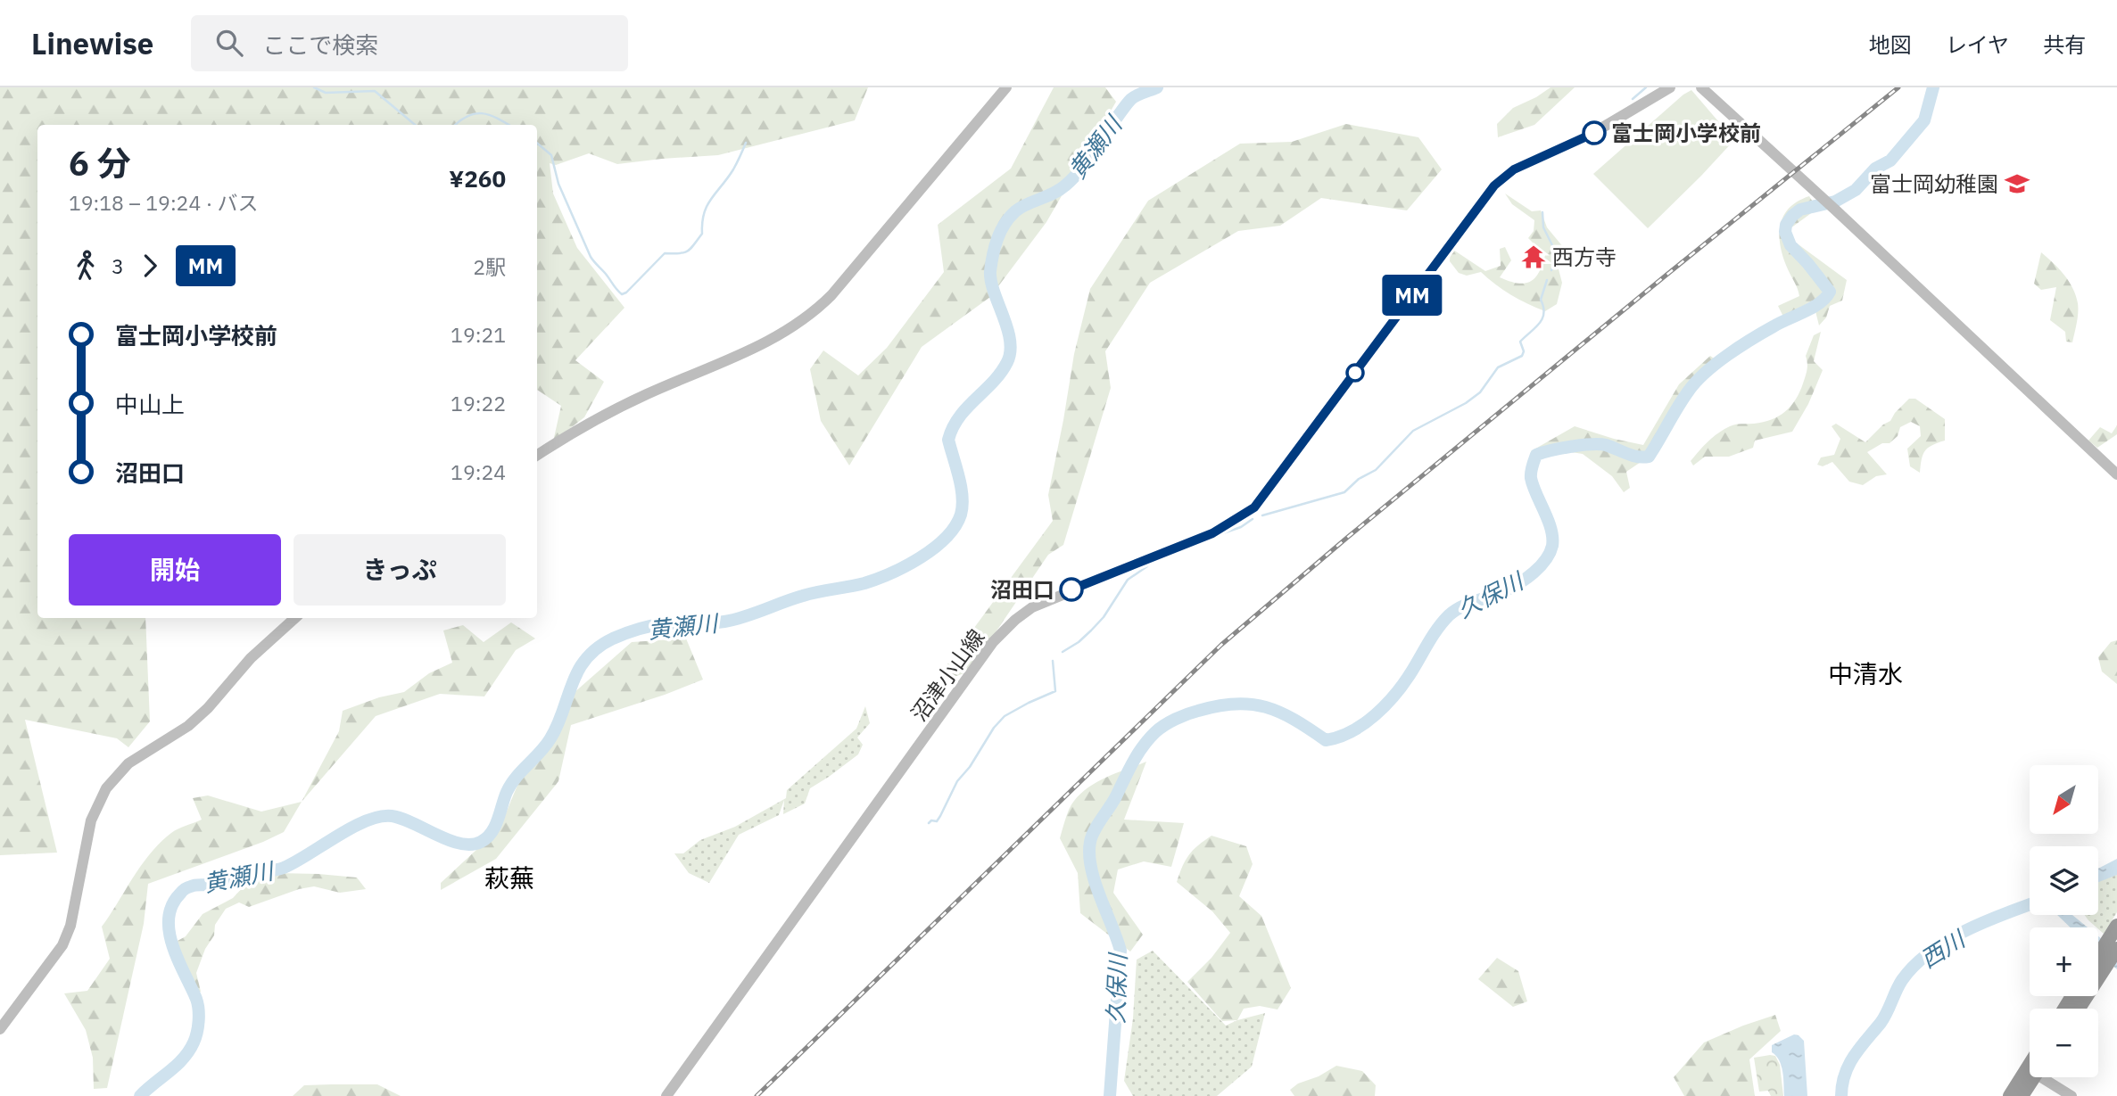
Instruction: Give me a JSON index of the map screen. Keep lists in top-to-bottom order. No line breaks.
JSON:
{"streets":{"street":["沼津小山線"]},"districts":["中清水","萩蕪"],"water":["黄瀬川","久保川","西川"],"places":{"other":["富士岡小学校前","沼田口"],"school or university":["富士岡幼稚園"],"temple":["西方寺"]},"lines":["bus line MM"],"north":"bottom left","page":{"header":"Linewise","search":"ここで検索","nav":["地図","レイヤ","共有"],"on_map":"MM","heading":["6 分","19:18 – 19:24 · バス","¥260"],"legs":["3","MM","2駅"],"list":[{"name":"富士岡小学校前","value":"19:21"},{"name":"中山上","value":"19:22"},{"name":"沼田口","value":"19:24"}],"buttons":["開始","きっぷ"],"map_buttons":["+","−"]}}
